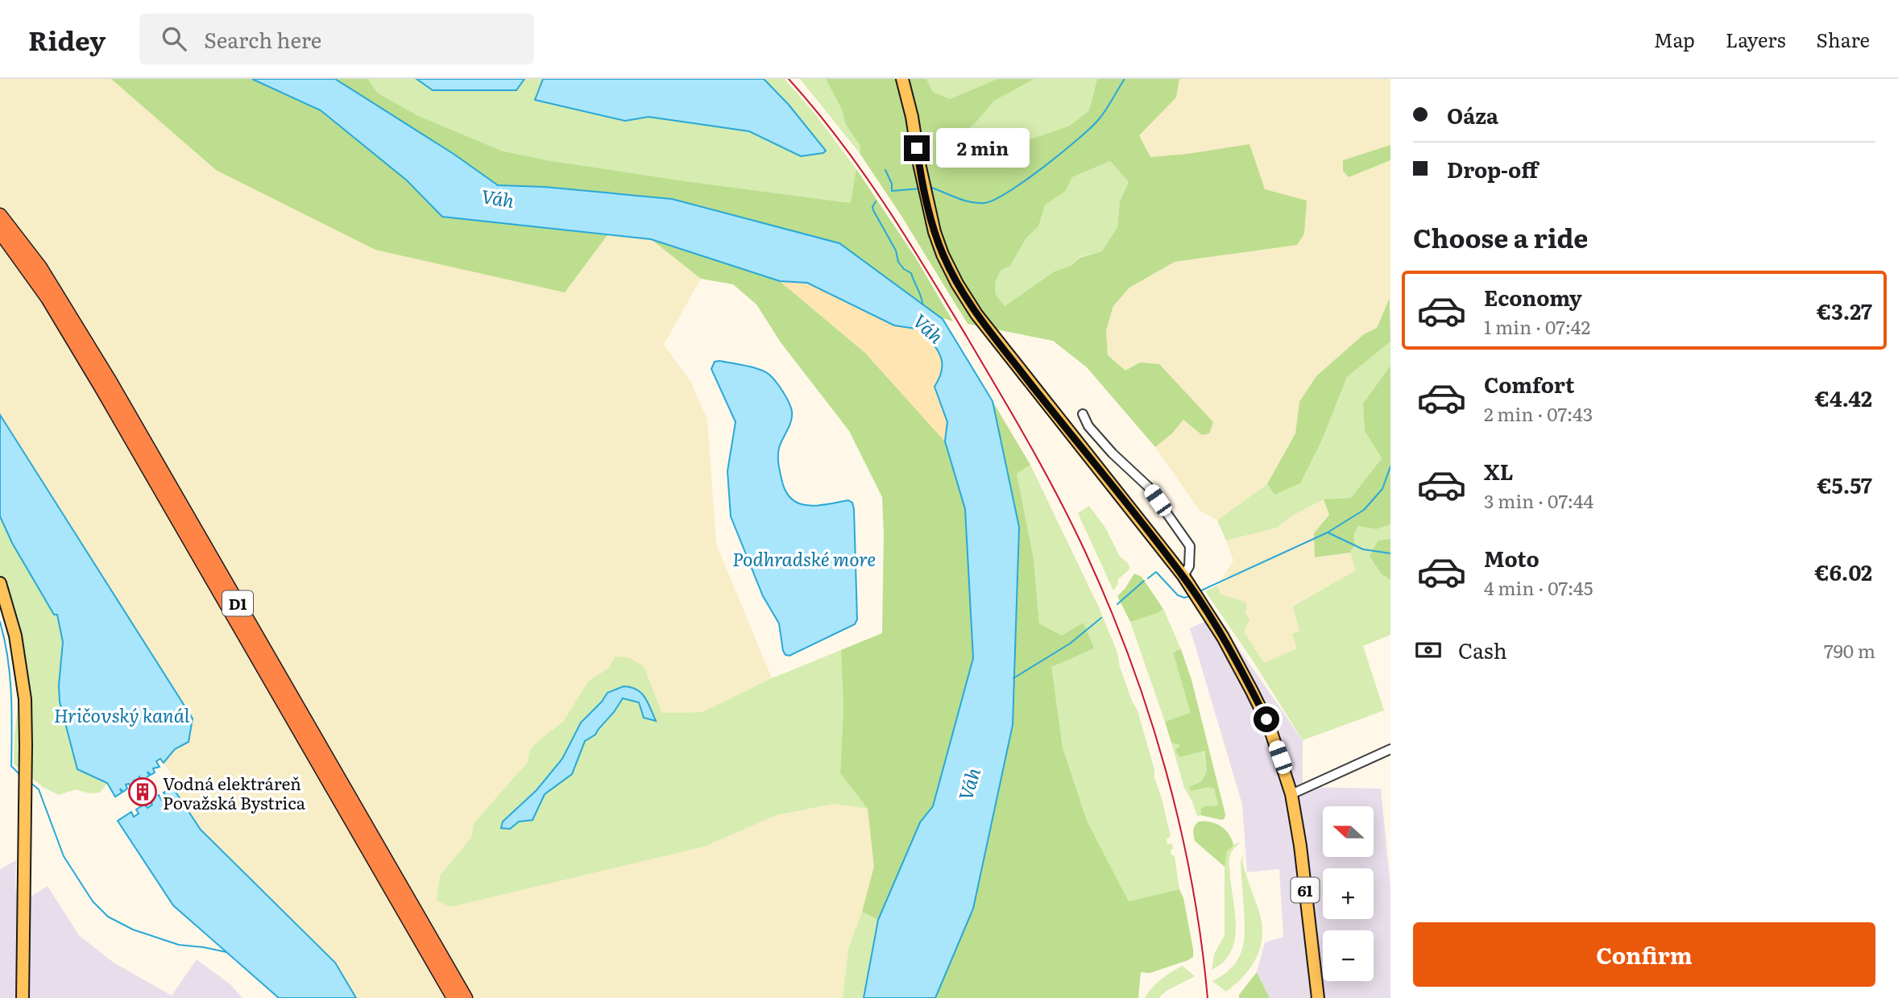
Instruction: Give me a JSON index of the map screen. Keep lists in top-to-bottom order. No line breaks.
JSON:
{"streets":{"highway":["D1"],"main road":["61"]},"water":["Váh","Podhradské more","Hričovský kanál"],"places":{"building":["Vodná elektráreň Považská Bystrica"]},"north":"left","page":{"header":"Ridey","search":"Search here","nav":["Map","Layers","Share"],"banner":["Oáza","Drop-off"],"bubble":"2 min","heading":"Choose a ride","list":[{"name":"Economy","note":"1 min · 07:42","value":"€3.27"},{"name":"Comfort","note":"2 min · 07:43","value":"€4.42"},{"name":"XL","note":"3 min · 07:44","value":"€5.57"},{"name":"Moto","note":"4 min · 07:45","value":"€6.02"}],"pay":["Cash","790 m"],"map_buttons":["+","−"],"buttons":"Confirm"}}
